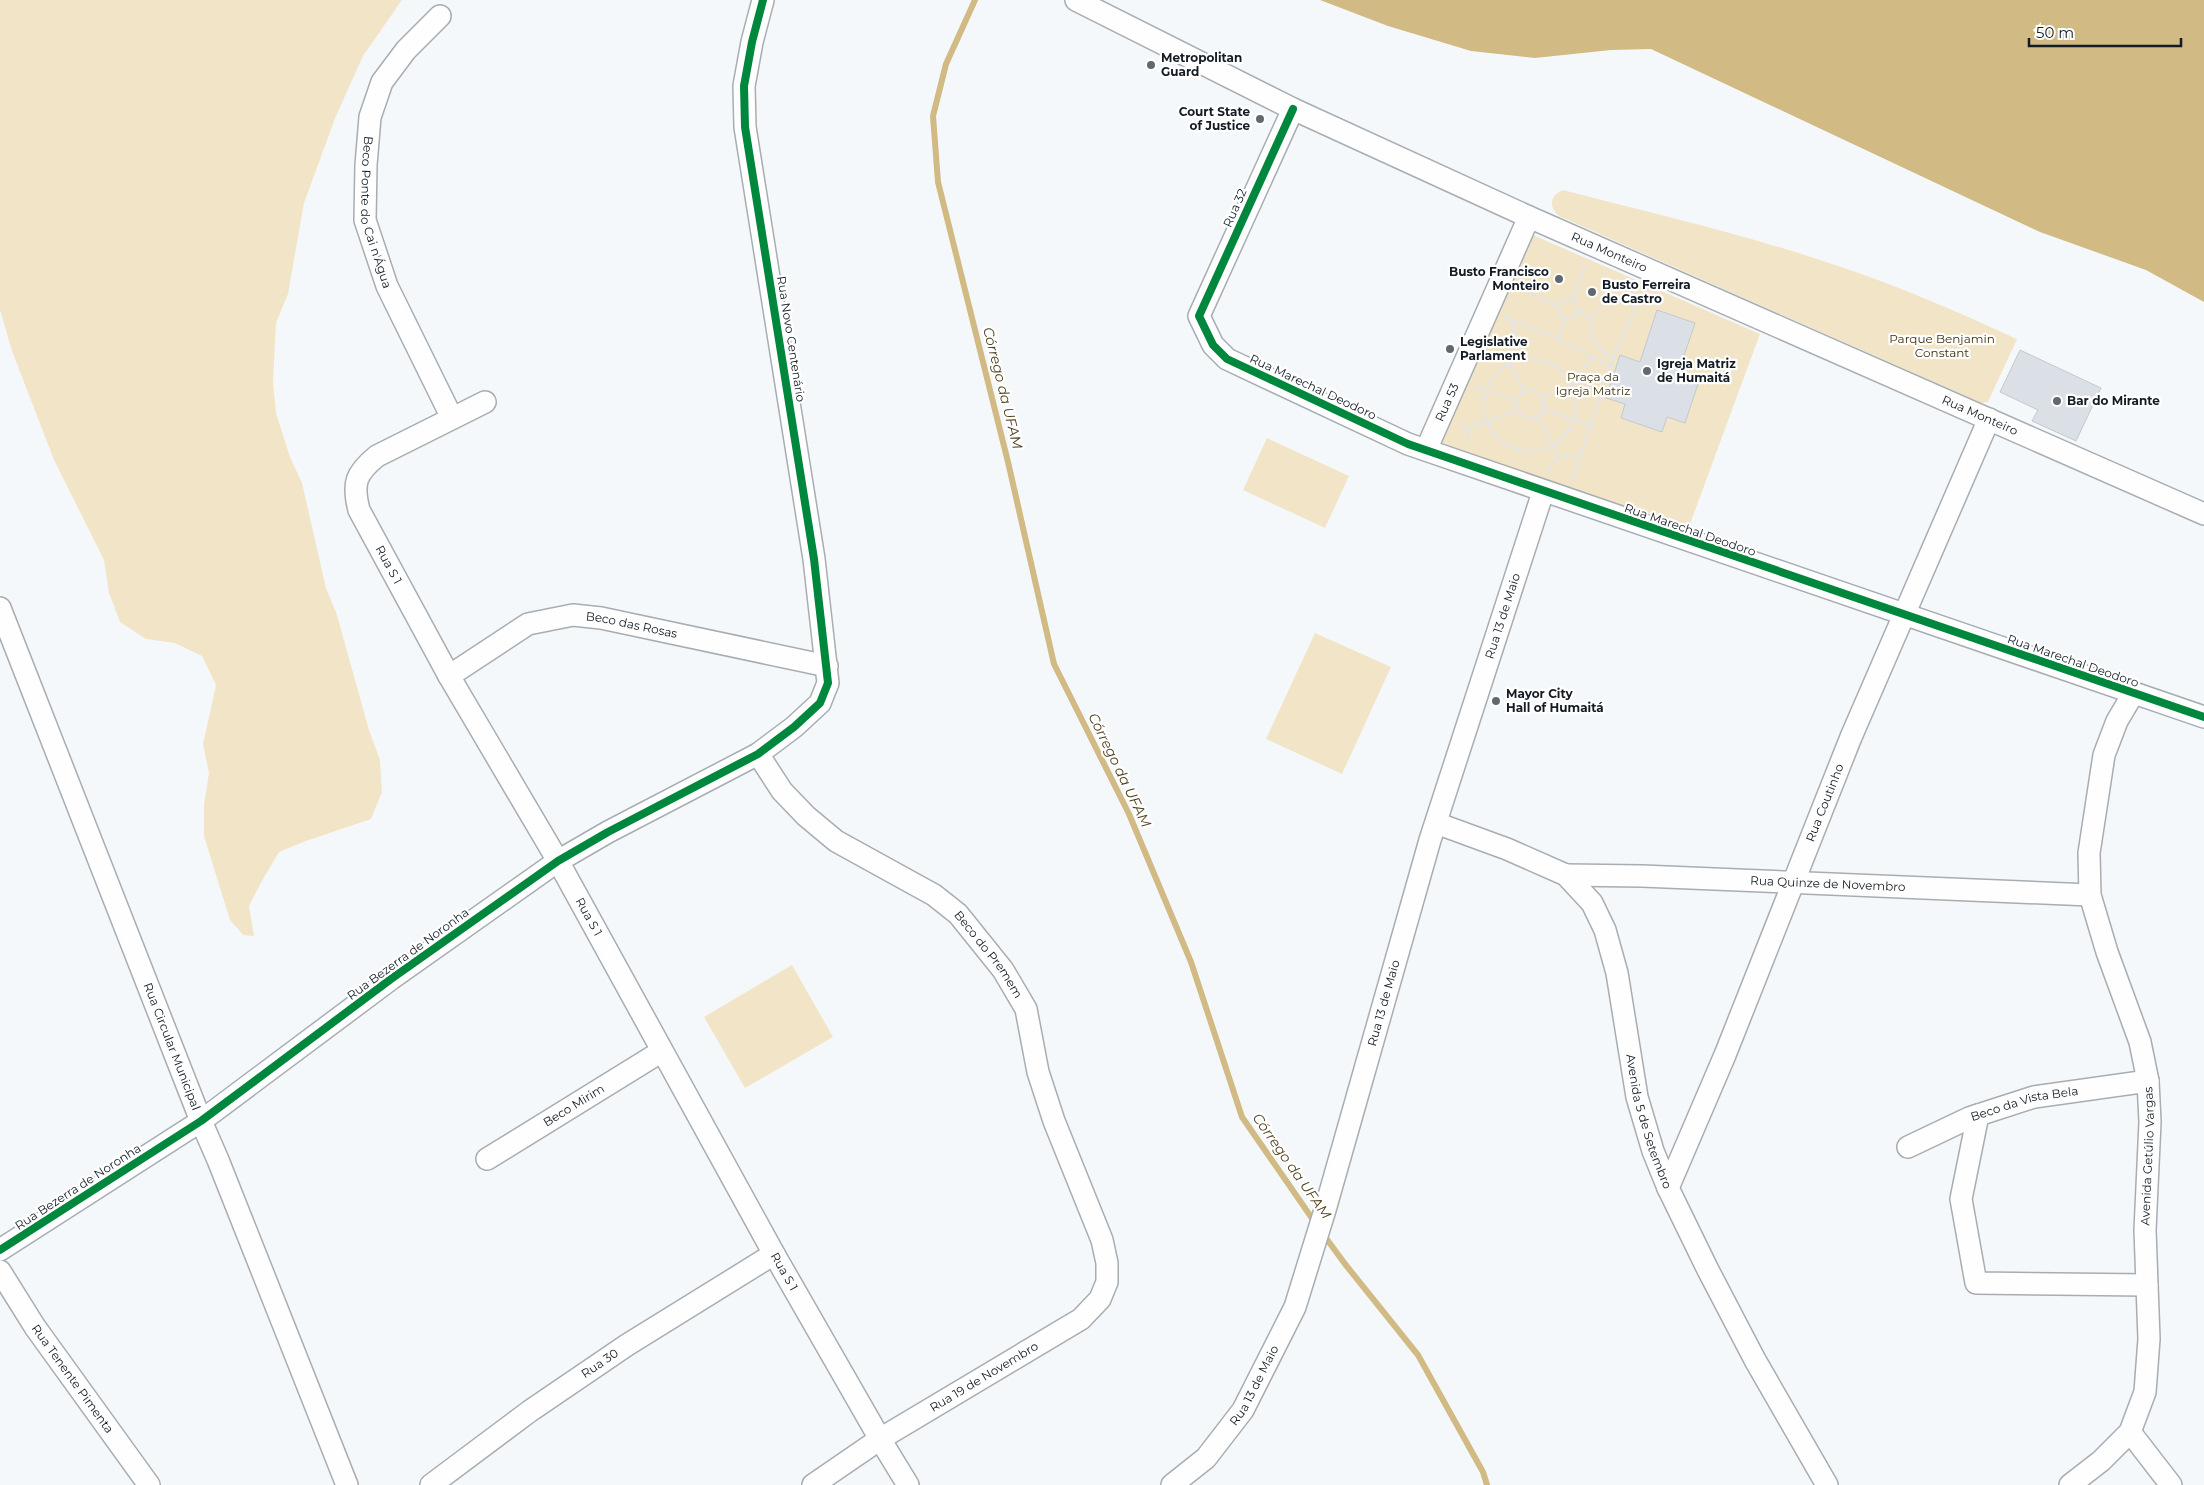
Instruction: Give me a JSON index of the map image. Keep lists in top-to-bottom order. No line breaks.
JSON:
{"streets":{"street":["Rua 32","Beco Ponte do Cai n'Água","Rua Monteiro","Rua Novo Centenário","Rua Marechal Deodoro","Rua 53","Rua S 1","Rua 13 de Maio","Beco das Rosas","Rua Coutinho","Rua Quinze de Novembro","Rua Bezerra de Noronha","Beco do Premem","Rua Circular Municipal","Beco da Vista Bela","Beco Mirim","Avenida 5 de Setembro","Avenida Getúlio Vargas","Rua 30","Rua 19 de Novembro","Rua Tenente Pimenta"]},"crossings":[["Rua 32","Rua Monteiro"],["Rua 32","Rua Marechal Deodoro"],["Beco Ponte do Cai n'Água","Rua S 1"],["Rua Monteiro","Rua 53"],["Rua Monteiro","Rua Coutinho"],["Rua Novo Centenário","Beco das Rosas"],["Rua Novo Centenário","Rua Bezerra de Noronha"],["Rua Marechal Deodoro","Rua 53"],["Rua Marechal Deodoro","Rua 13 de Maio"],["Rua Marechal Deodoro","Rua Coutinho"],["Rua Marechal Deodoro","Avenida Getúlio Vargas"],["Rua S 1","Beco das Rosas"],["Rua S 1","Rua Bezerra de Noronha"],["Rua S 1","Beco Mirim"],["Rua S 1","Rua 30"],["Rua S 1","Rua 19 de Novembro"],["Rua 13 de Maio","Avenida 5 de Setembro"],["Beco das Rosas","Rua Bezerra de Noronha"],["Rua Coutinho","Rua Quinze de Novembro"],["Rua Coutinho","Avenida 5 de Setembro"],["Rua Quinze de Novembro","Avenida 5 de Setembro"],["Rua Quinze de Novembro","Avenida Getúlio Vargas"],["Rua Bezerra de Noronha","Beco do Premem"],["Rua Bezerra de Noronha","Rua Circular Municipal"],["Beco do Premem","Rua 19 de Novembro"],["Beco da Vista Bela","Avenida Getúlio Vargas"]],"water":["Córrego da UFAM"],"parks":["Parque Benjamin Constant","Praça da Igreja Matriz"],"places":["Metropolitan Guard","Court State of Justice","Busto Francisco Monteiro","Busto Ferreira de Castro","Legislative Parlament","Igreja Matriz de Humaitá","Bar do Mirante","Mayor City Hall of Humaitá"],"scale_bar":"50 m"}
